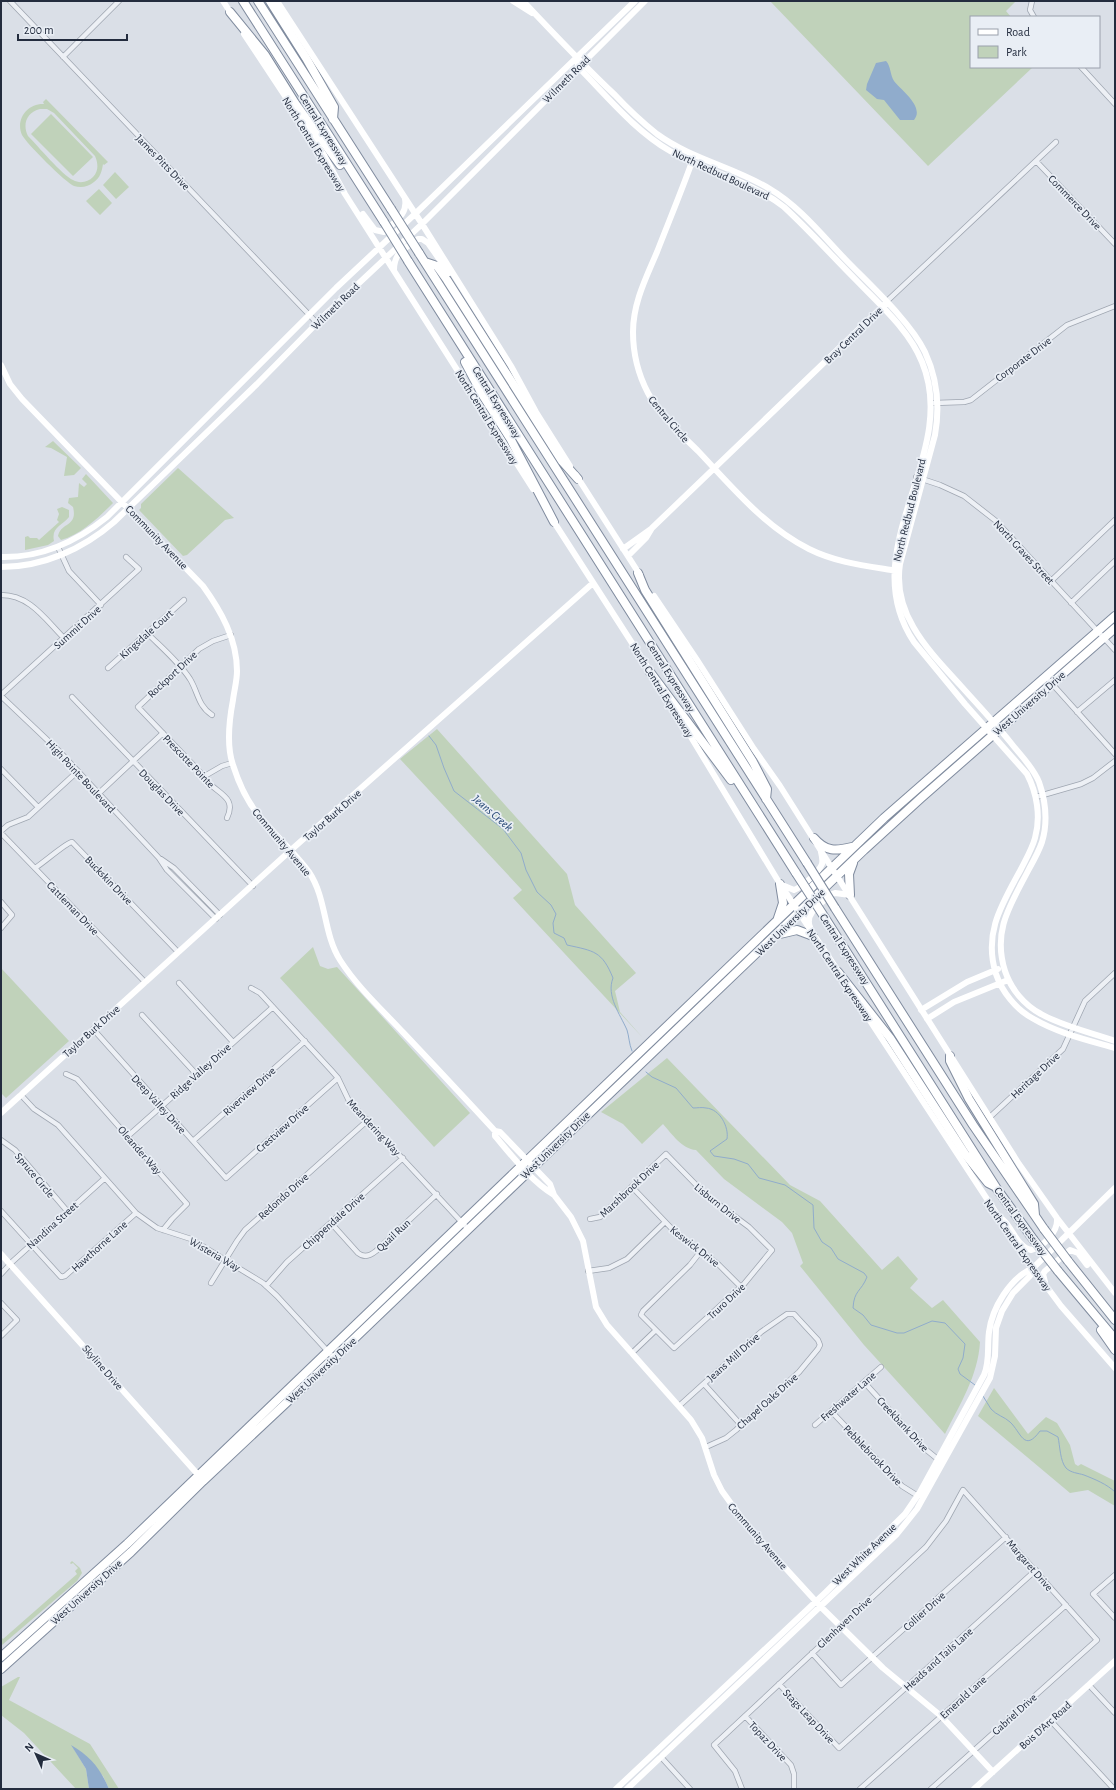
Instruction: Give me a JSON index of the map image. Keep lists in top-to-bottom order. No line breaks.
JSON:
{"streets":{"highway":["Central Expressway","West University Drive"],"main road":["Wilmeth Road","North Central Expressway","North Redbud Boulevard","Bray Central Drive","Central Circle","Community Avenue","Taylor Burk Drive","Skyline Drive","West White Avenue","Bois D'Arc Road"],"street":["James Pitts Drive","Commerce Drive","Corporate Drive","North Graves Street","Summit Drive","Kingsdale Court","Rockport Drive","Prescotte Pointe","High Pointe Boulevard","Douglas Drive","Buckskin Drive","Cattleman Drive","Ridge Valley Drive","Heritage Drive","Riverview Drive","Deep Valley Drive","Meandering Way","Crestview Drive","Oleander Way","Spruce Circle","Marshbrook Drive","Redondo Drive","Lisburn Drive","Chippendale Drive","Nandina Street","Quail Run","Hawthorne Lane","Keswick Drive","Wisteria Way","Truro Drive","Jeans Mill Drive","Freshwater Lane","Chapel Oaks Drive","Creekbank Drive","Pebblebrook Drive","Margaret Drive","Collier Drive","Glenhaven Drive","Heads and Tails Lane","Emerald Lane","Gabriel Drive","Stags Leap Drive","Topaz Drive"]},"crossings":[["Wilmeth Road","North Central Expressway"],["Wilmeth Road","James Pitts Drive"],["Wilmeth Road","North Redbud Boulevard"],["Wilmeth Road","Community Avenue"],["North Central Expressway","West University Drive"],["North Central Expressway","Taylor Burk Drive"],["North Central Expressway","West White Avenue"],["North Redbud Boulevard","Bray Central Drive"],["North Redbud Boulevard","Corporate Drive"],["North Redbud Boulevard","Central Circle"],["North Redbud Boulevard","North Graves Street"],["North Redbud Boulevard","West University Drive"],["North Redbud Boulevard","Heritage Drive"],["Commerce Drive","Bray Central Drive"],["Bray Central Drive","Central Circle"],["Community Avenue","Rockport Drive"],["Community Avenue","West University Drive"],["Community Avenue","Taylor Burk Drive"],["Community Avenue","Jeans Mill Drive"],["Community Avenue","Chapel Oaks Drive"],["Community Avenue","West White Avenue"],["Community Avenue","Collier Drive"],["Community Avenue","Glenhaven Drive"],["Community Avenue","Heads and Tails Lane"],["Community Avenue","Emerald Lane"],["Community Avenue","Gabriel Drive"],["Community Avenue","Bois D'Arc Road"],["North Graves Street","West University Drive"],["Summit Drive","High Pointe Boulevard"],["Rockport Drive","Prescotte Pointe"],["West University Drive","Meandering Way"],["West University Drive","Wisteria Way"],["West University Drive","Skyline Drive"],["High Pointe Boulevard","Taylor Burk Drive"],["Douglas Drive","Taylor Burk Drive"],["Taylor Burk Drive","Buckskin Drive"],["Taylor Burk Drive","Cattleman Drive"],["Taylor Burk Drive","Deep Valley Drive"],["Taylor Burk Drive","Wisteria Way"],["Buckskin Drive","Cattleman Drive"],["Ridge Valley Drive","Deep Valley Drive"],["Ridge Valley Drive","Meandering Way"],["Ridge Valley Drive","Oleander Way"],["Riverview Drive","Deep Valley Drive"],["Riverview Drive","Meandering Way"],["Deep Valley Drive","Crestview Drive"],["Meandering Way","Crestview Drive"],["Meandering Way","Redondo Drive"],["Meandering Way","Chippendale Drive"],["Meandering Way","Quail Run"],["Oleander Way","Wisteria Way"],["Spruce Circle","Nandina Street"],["Marshbrook Drive","Lisburn Drive"],["Marshbrook Drive","Keswick Drive"],["Redondo Drive","Wisteria Way"],["Lisburn Drive","Truro Drive"],["Chippendale Drive","Quail Run"],["Chippendale Drive","Wisteria Way"],["Nandina Street","Hawthorne Lane"],["Nandina Street","Wisteria Way"],["Nandina Street","Skyline Drive"],["Hawthorne Lane","Wisteria Way"],["Keswick Drive","Truro Drive"],["Jeans Mill Drive","Chapel Oaks Drive"],["Freshwater Lane","Creekbank Drive"],["Freshwater Lane","Pebblebrook Drive"],["Creekbank Drive","West White Avenue"],["Pebblebrook Drive","West White Avenue"],["Margaret Drive","Collier Drive"],["Margaret Drive","Glenhaven Drive"],["Margaret Drive","Heads and Tails Lane"],["Margaret Drive","Emerald Lane"],["Margaret Drive","Gabriel Drive"],["Collier Drive","Glenhaven Drive"],["Glenhaven Drive","Stags Leap Drive"],["Glenhaven Drive","Topaz Drive"],["Heads and Tails Lane","Stags Leap Drive"]],"water":["Jeans Creek"],"legend":["Road","Park"],"scale_bar":"200 m","north":"top left"}
